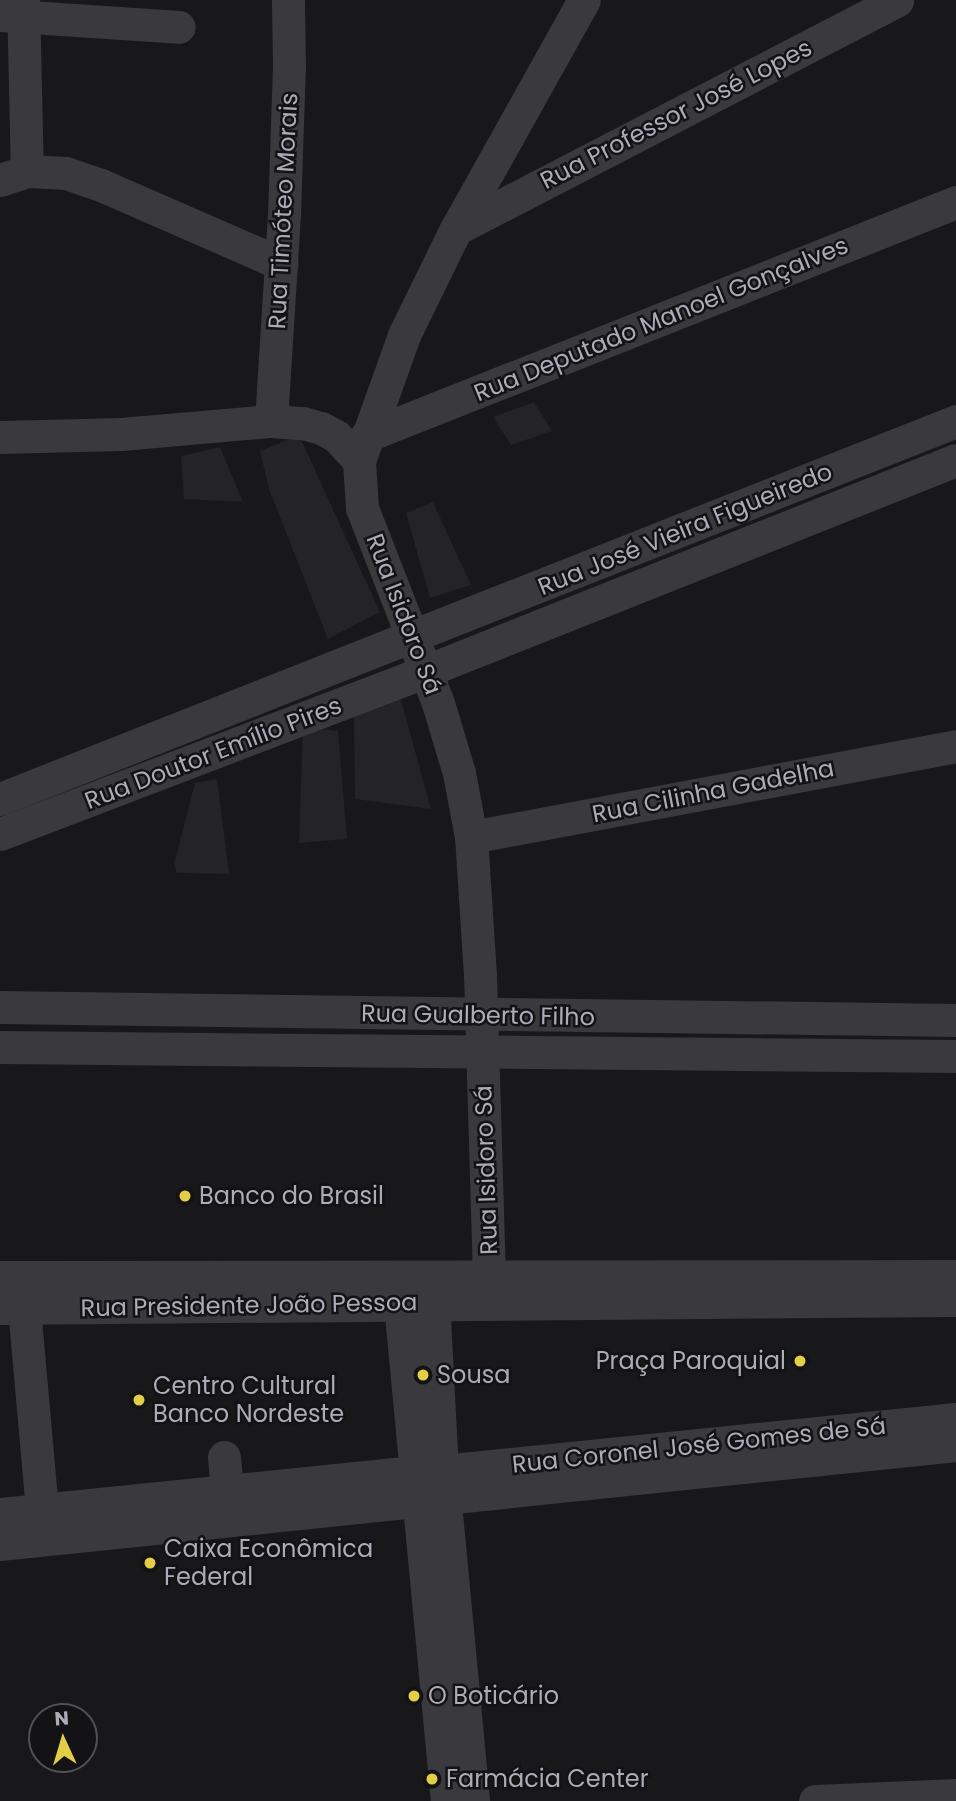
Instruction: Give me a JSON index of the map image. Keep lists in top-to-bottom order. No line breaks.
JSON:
{"streets":{"street":["Rua Professor José Lopes","Rua Timóteo Morais","Rua Deputado Manoel Gonçalves","Rua José Vieira Figueiredo","Rua Isidoro Sá","Rua Doutor Emílio Pires","Rua Cilinha Gadelha","Rua Gualberto Filho","Rua Presidente João Pessoa","Rua Coronel José Gomes de Sá"]},"crossings":[["Rua Professor José Lopes","Rua Isidoro Sá"],["Rua Deputado Manoel Gonçalves","Rua Isidoro Sá"],["Rua José Vieira Figueiredo","Rua Isidoro Sá"],["Rua José Vieira Figueiredo","Rua Doutor Emílio Pires"],["Rua Isidoro Sá","Rua Doutor Emílio Pires"],["Rua Isidoro Sá","Rua Cilinha Gadelha"],["Rua Isidoro Sá","Rua Gualberto Filho"],["Rua Isidoro Sá","Rua Presidente João Pessoa"]],"places":["Banco do Brasil","Praça Paroquial","Sousa","Centro Cultural Banco Nordeste","Caixa Econômica Federal","O Boticário","Farmácia Center"],"north":"top"}
